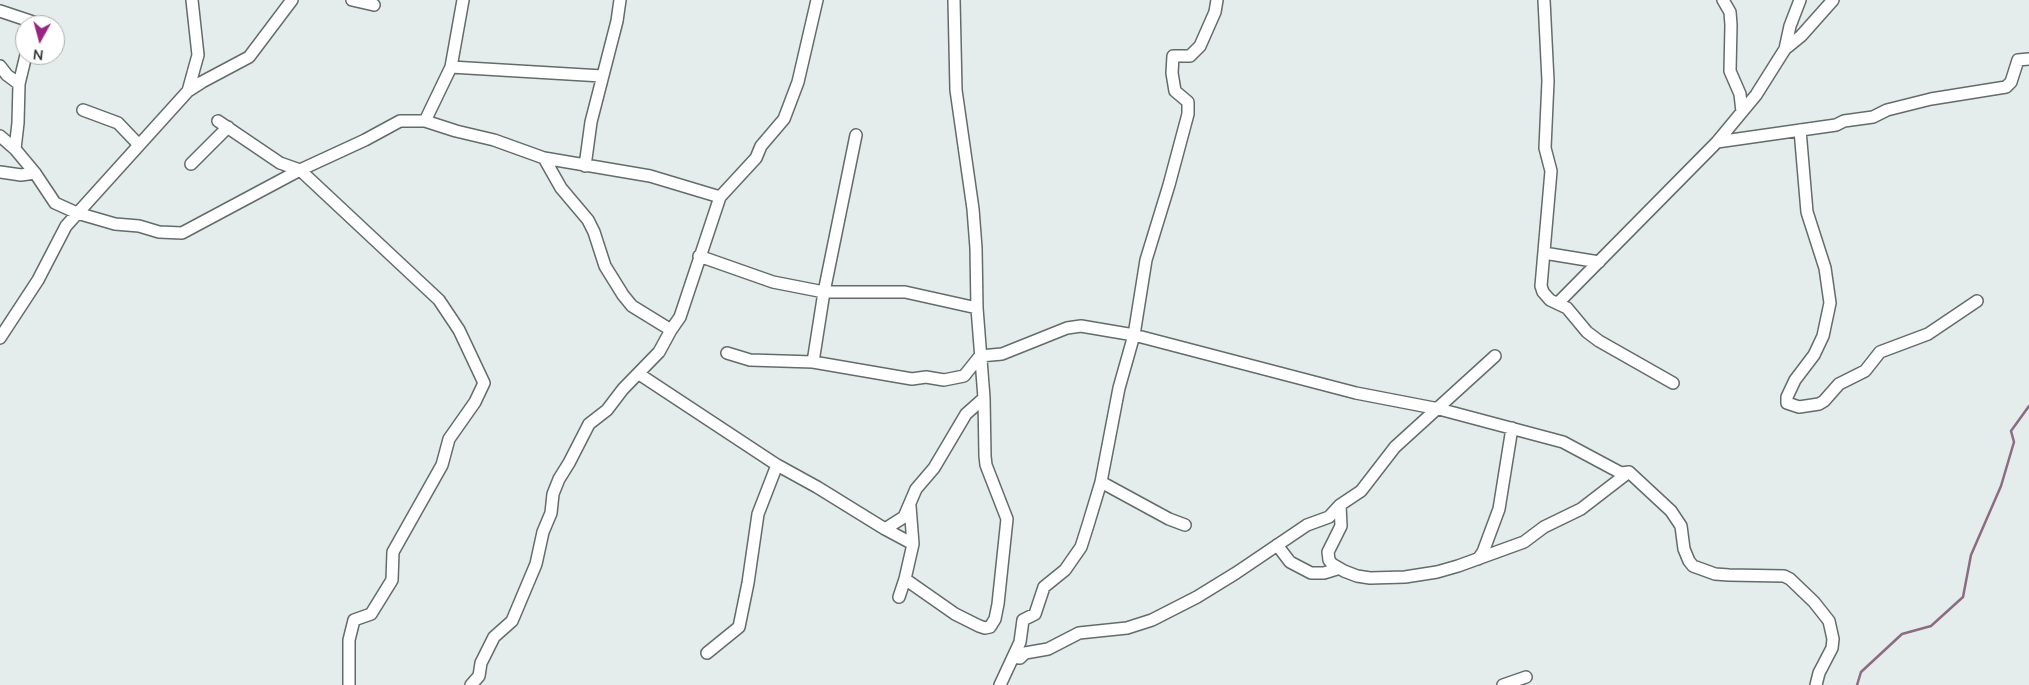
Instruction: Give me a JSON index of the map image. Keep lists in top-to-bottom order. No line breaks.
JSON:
{"north":"bottom"}
